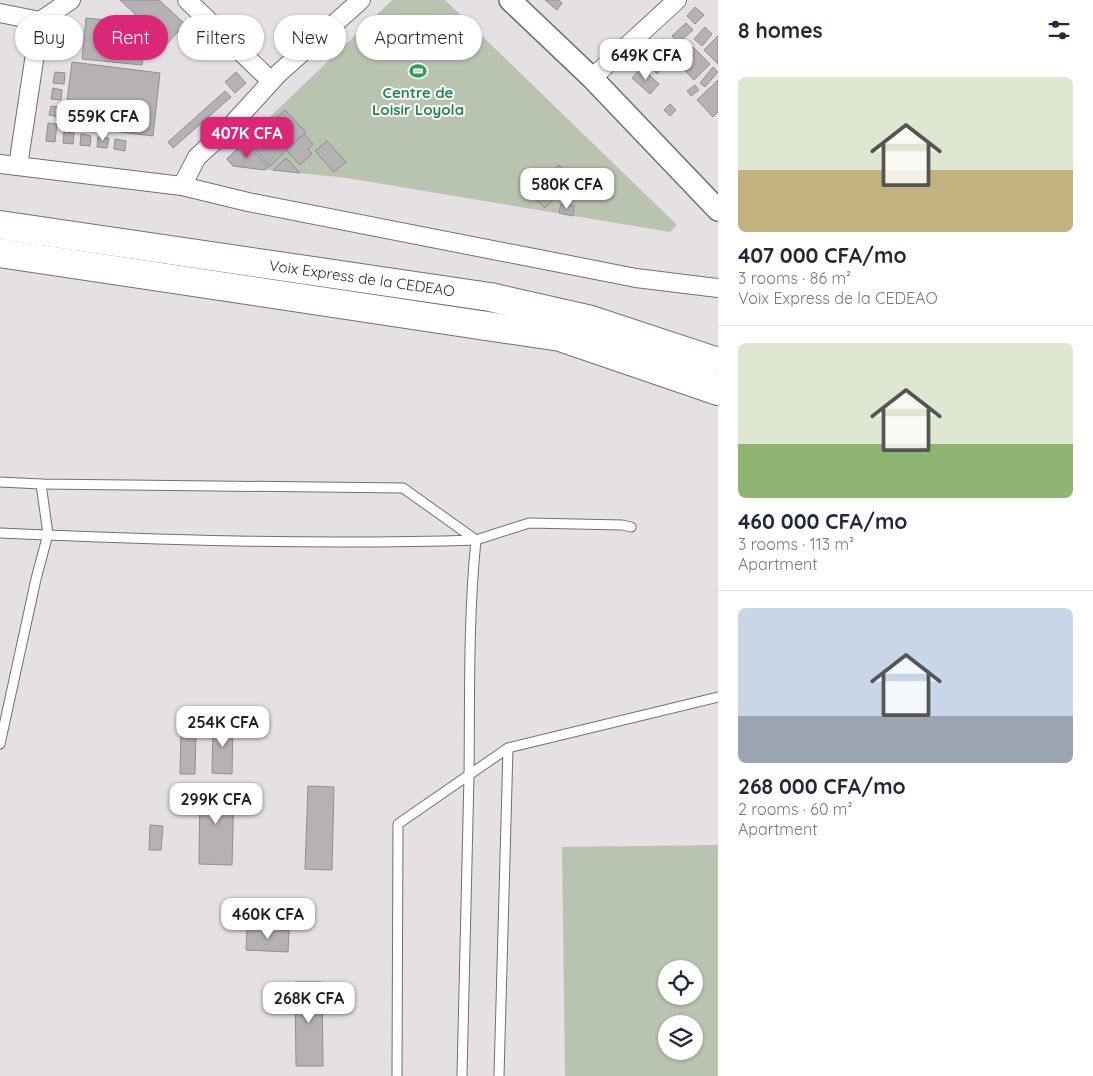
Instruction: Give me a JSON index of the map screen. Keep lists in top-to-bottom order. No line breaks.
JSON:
{"streets":{"main road":["Voix Express de la CEDEAO"]},"places":{"sports":["Centre de Loisir Loyola"]},"page":{"heading":"8 homes","chip":["Buy","Rent","Filters","New","Apartment"],"price":["649K CFA","559K CFA","407K CFA","580K CFA","254K CFA","299K CFA","460K CFA","268K CFA"],"list":[{"name":"407 000 CFA/mo","note":"3 rooms · 86 m² · Voix Express de la CEDEAO"},{"name":"460 000 CFA/mo","note":"3 rooms · 113 m² · Apartment"},{"name":"268 000 CFA/mo","note":"2 rooms · 60 m² · Apartment"}]}}
